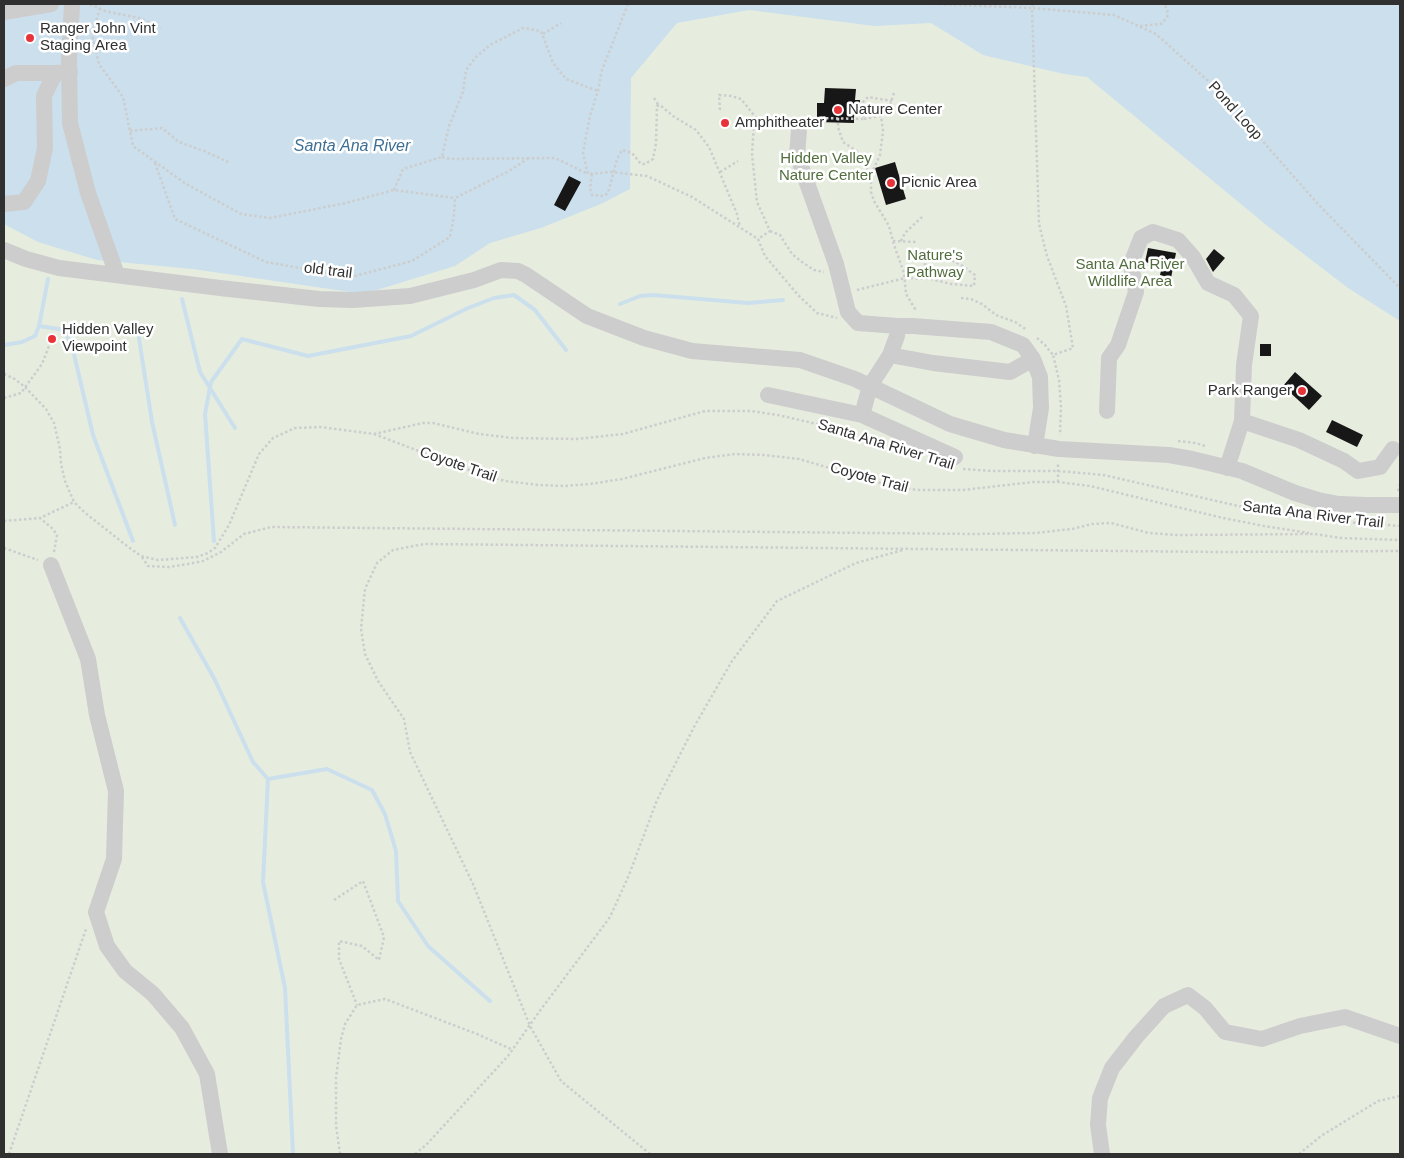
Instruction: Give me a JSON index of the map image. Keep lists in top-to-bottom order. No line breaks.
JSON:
{"streets":{"path":["Pond Loop","old trail","Santa Ana River Trail","Coyote Trail"]},"crossings":[["Santa Ana River Trail","Coyote Trail"]],"water":["Santa Ana River"],"parks":["Hidden Valley Nature Center","Nature's Pathway","Santa Ana River Wildlife Area"],"places":["Ranger John Vint Staging Area","Nature Center","Amphitheater","Picnic Area","Hidden Valley Viewpoint","Park Ranger"]}
